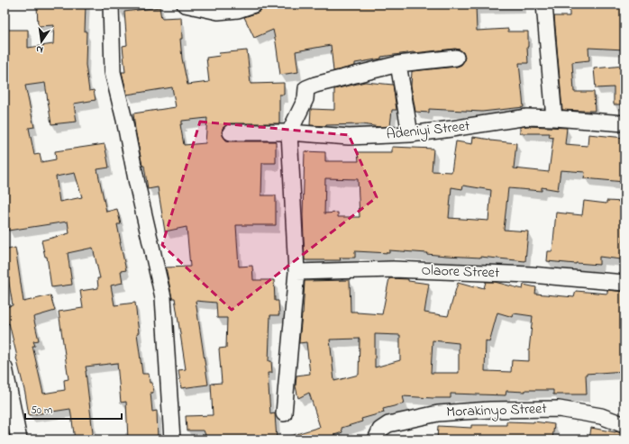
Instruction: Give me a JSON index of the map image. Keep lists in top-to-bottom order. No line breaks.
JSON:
{"streets":{"street":["Adeniyi Street","Olaore Street","Morakinyo Street"]},"scale_bar":"50 m","north":"bottom"}
